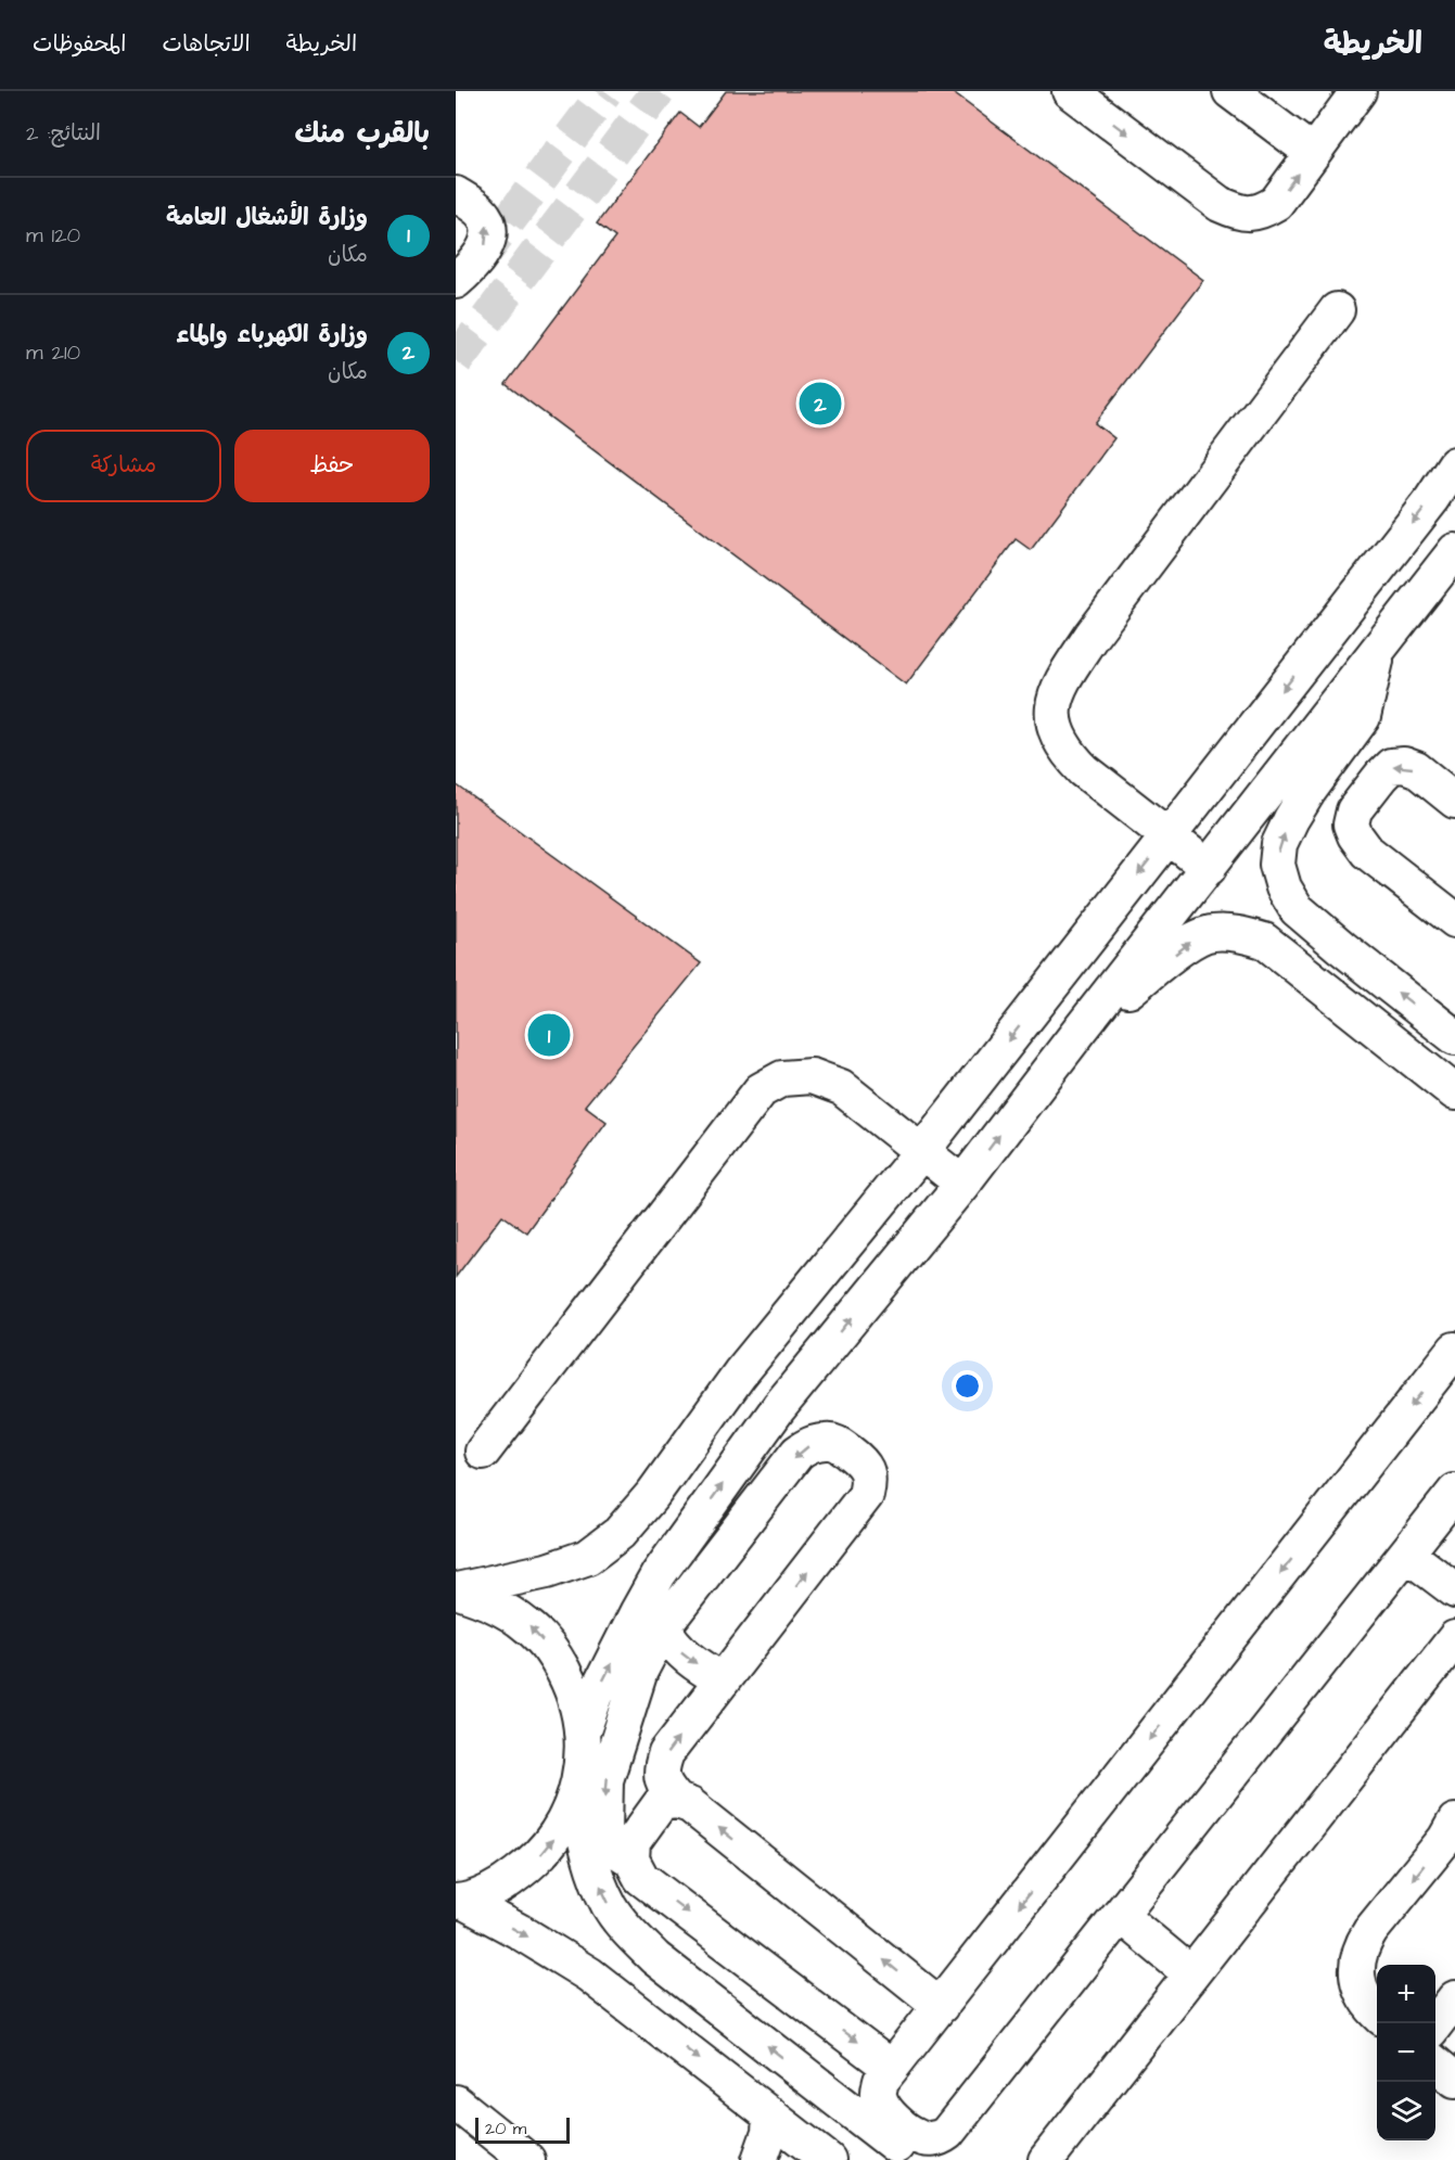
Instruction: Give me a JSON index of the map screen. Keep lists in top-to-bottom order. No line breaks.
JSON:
{"scale_bar":"20 m","page":{"header":"الخريطة","nav":["الخريطة","الاتجاهات","المحفوظات"],"heading":["بالقرب منك","النتائج: 2"],"list":[{"mark":"1","name":"وزارة الأشغال العامة","note":"مكان","value":"120 m"},{"mark":"2","name":"وزارة الكهرباء والماء","note":"مكان","value":"210 m"}],"pins":["2","1"],"buttons":["حفظ","مشاركة"],"map_buttons":["+","−"],"scale":"20 m"}}
